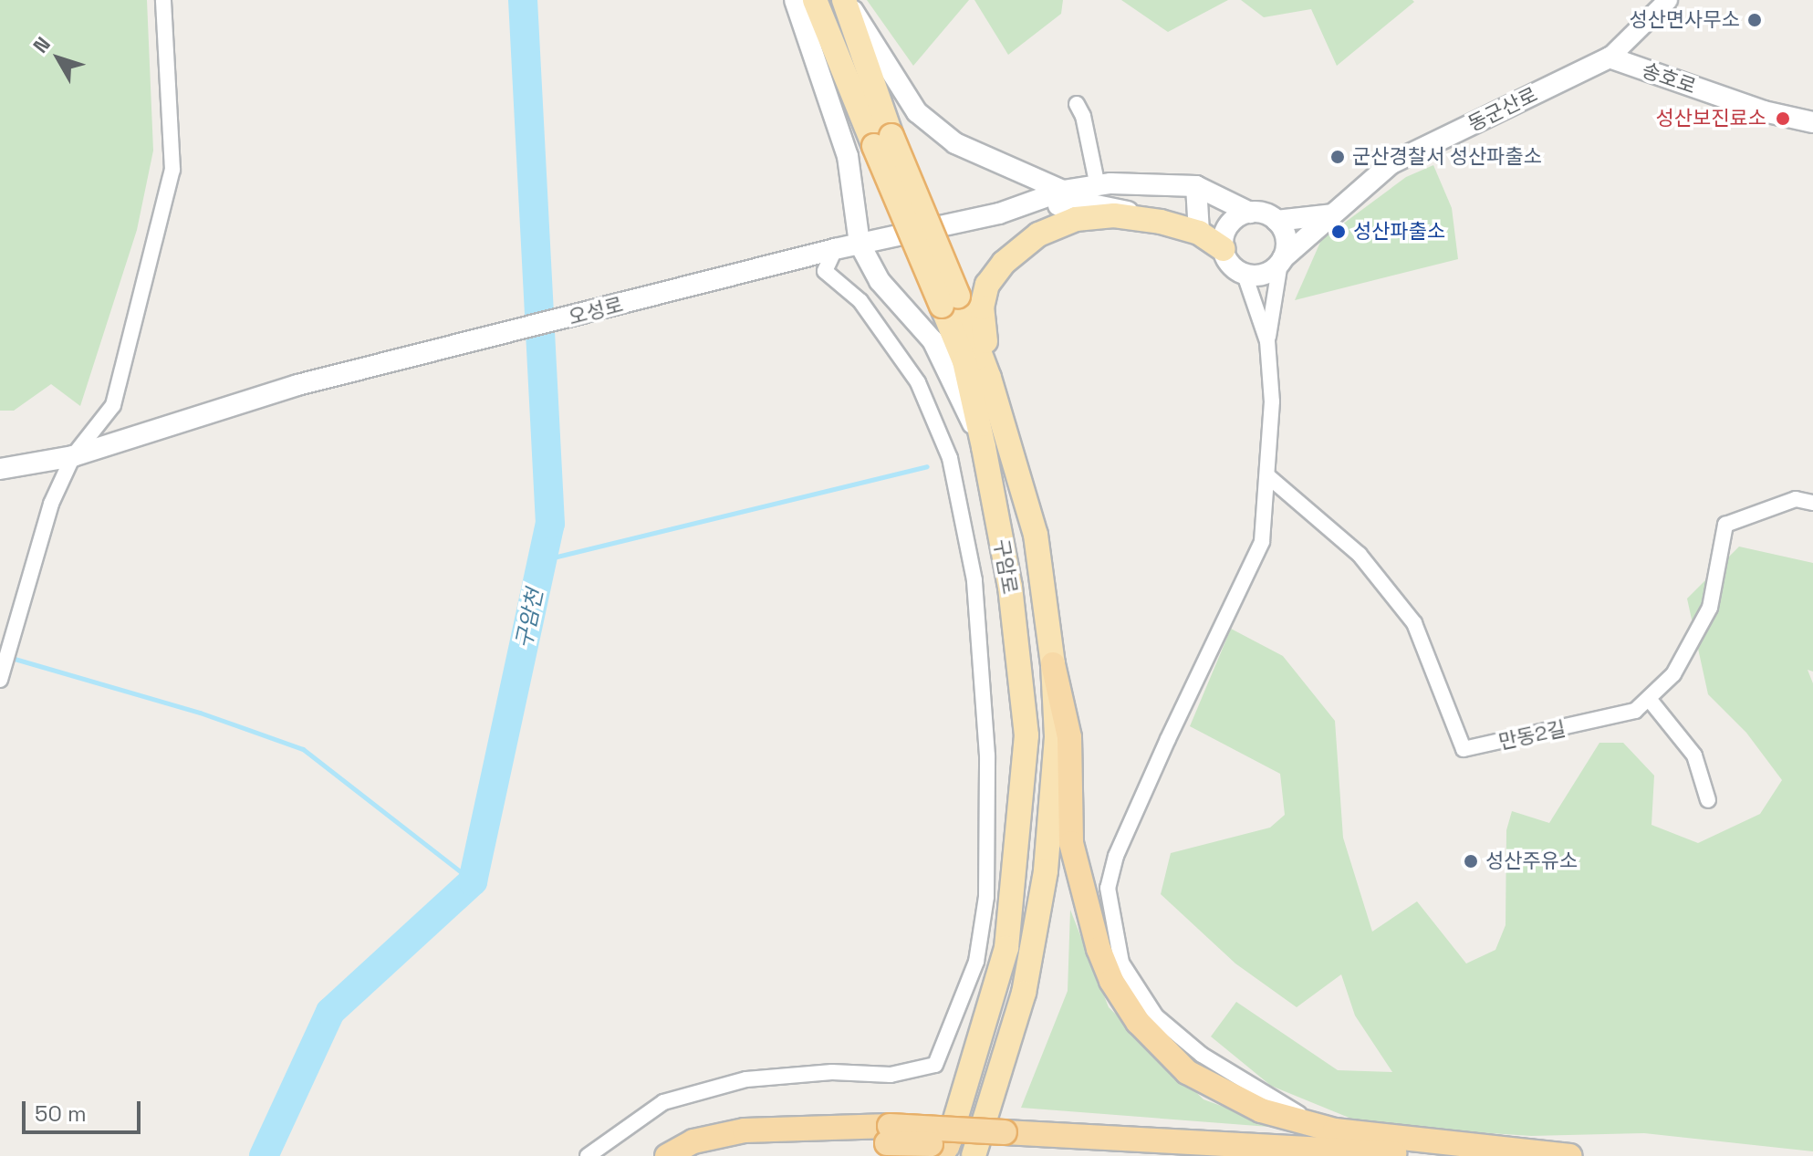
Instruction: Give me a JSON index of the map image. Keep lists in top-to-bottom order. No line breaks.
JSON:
{"streets":{"main road":["송호로","동군산로","오성로","구암로"],"street":["만동2길"]},"crossings":[["송호로","동군산로"]],"water":["구암천"],"places":["성산면사무소","성산보진료소","군산경찰서 성산파출소","성산파출소","성산주유소"],"scale_bar":"50 m","north":"top left"}
